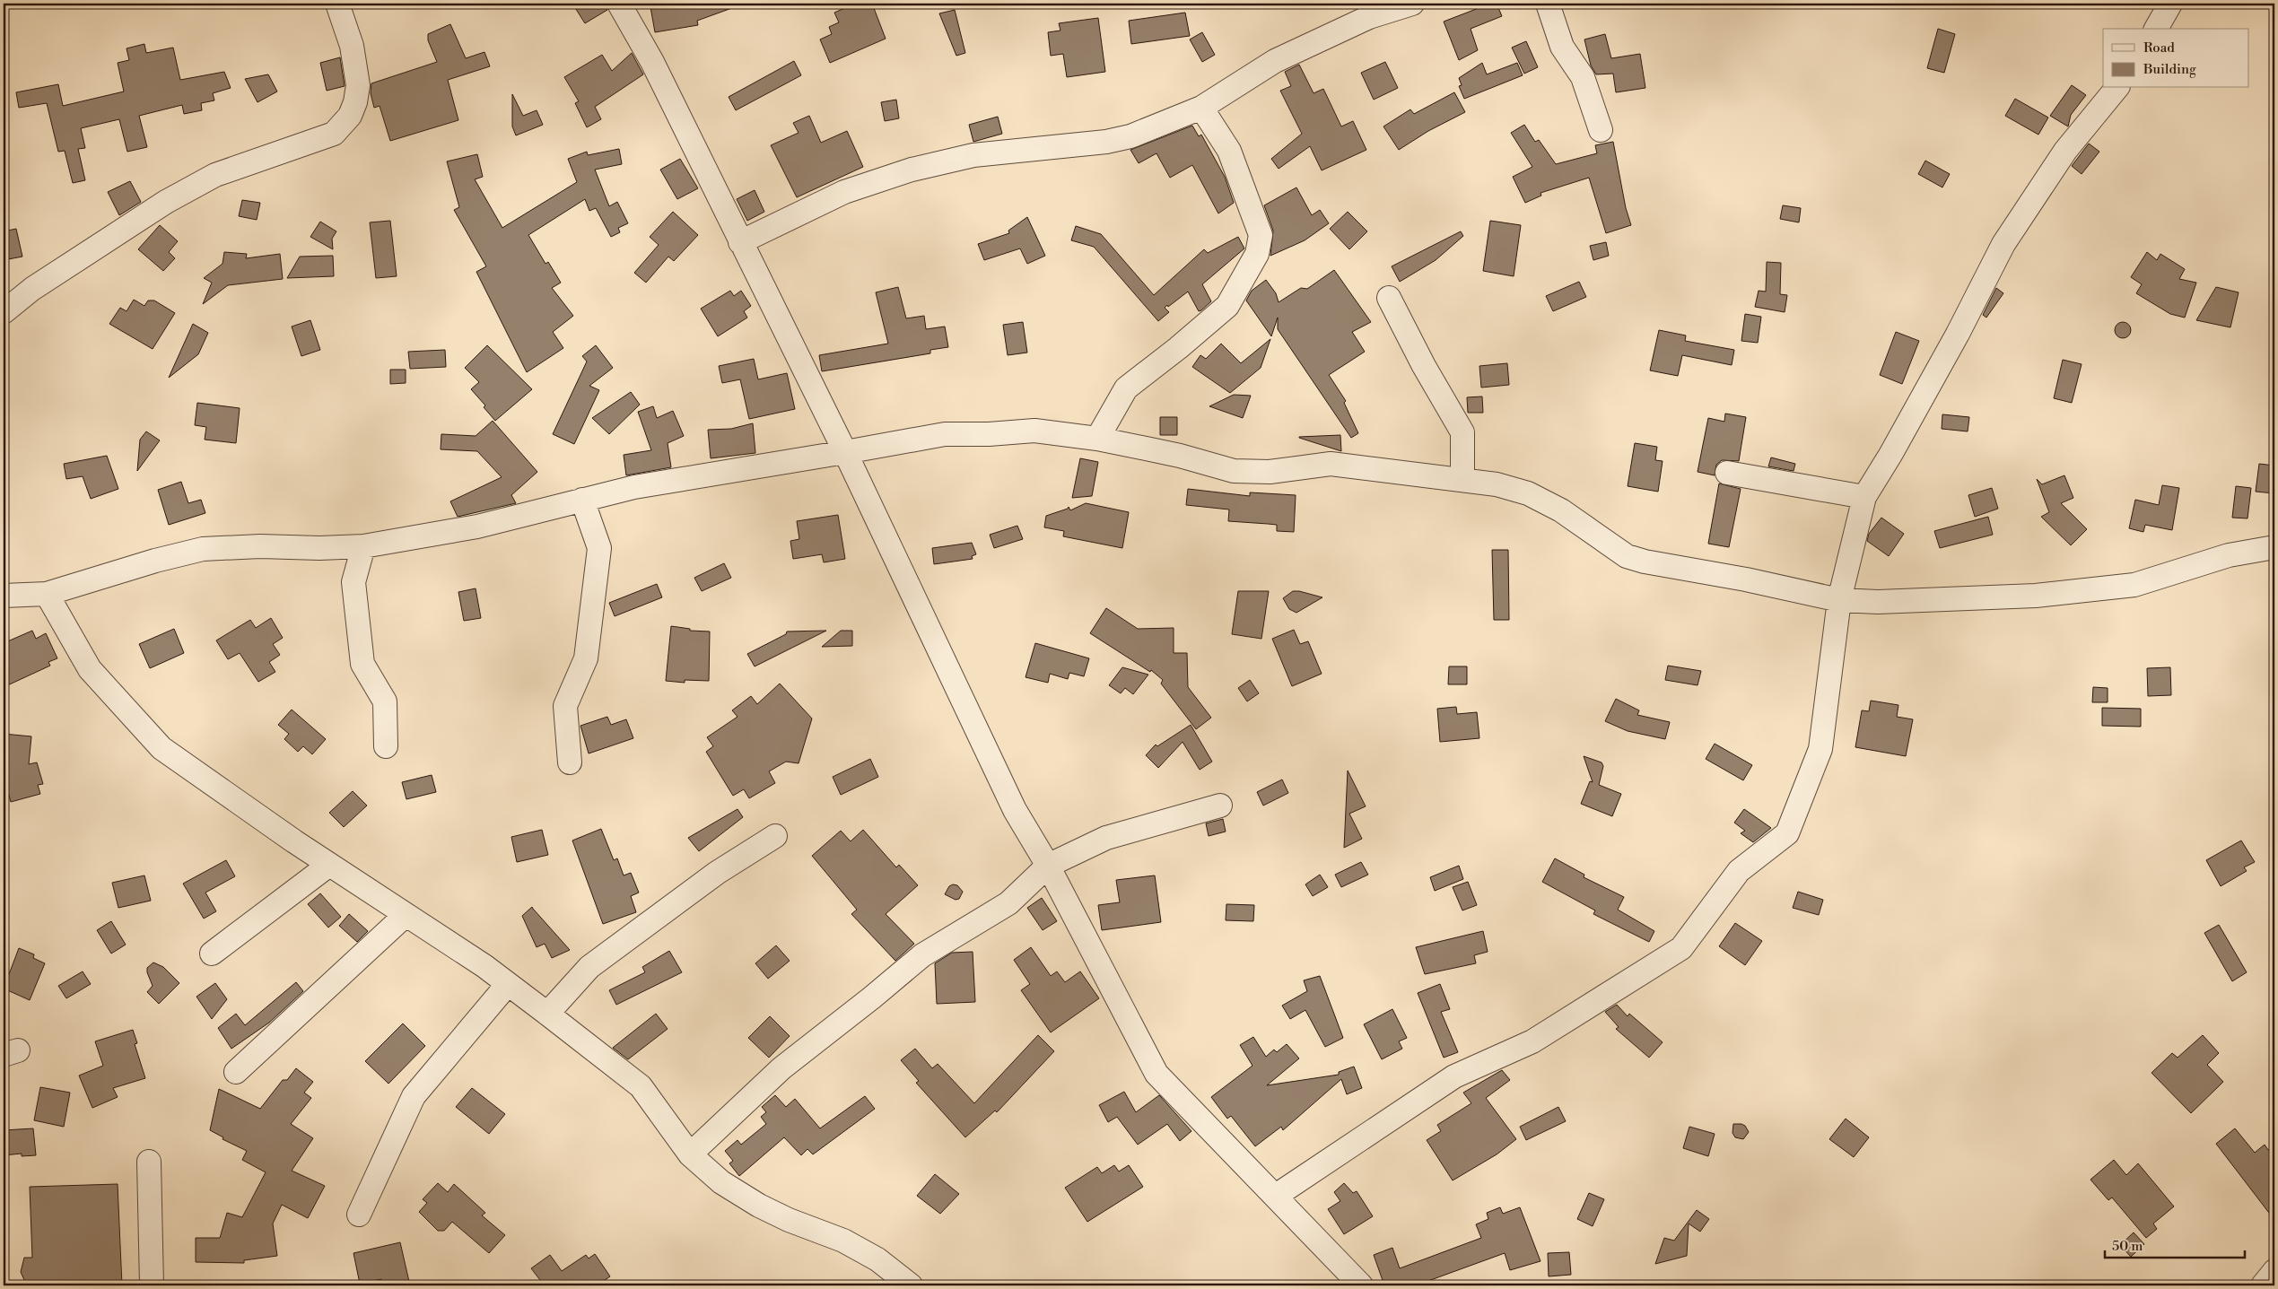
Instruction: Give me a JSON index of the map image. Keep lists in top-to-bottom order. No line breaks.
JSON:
{"legend":["Road","Building"],"scale_bar":"50 m"}
